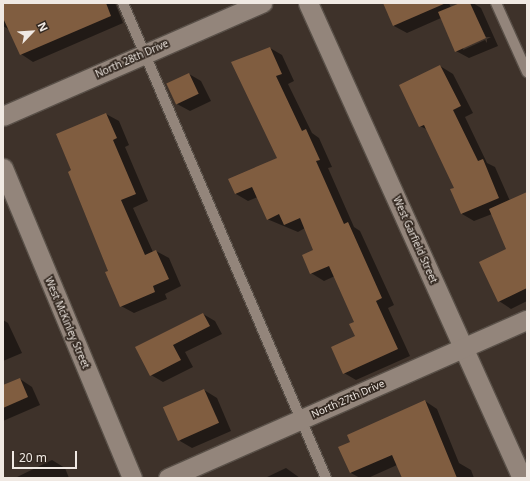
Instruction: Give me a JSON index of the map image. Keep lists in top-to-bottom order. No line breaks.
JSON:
{"streets":{"street":["North 28th Drive","West Garfield Street","West McKinley Street","North 27th Drive"]},"crossings":[["West Garfield Street","North 27th Drive"]],"scale_bar":"20 m","north":"top right"}
